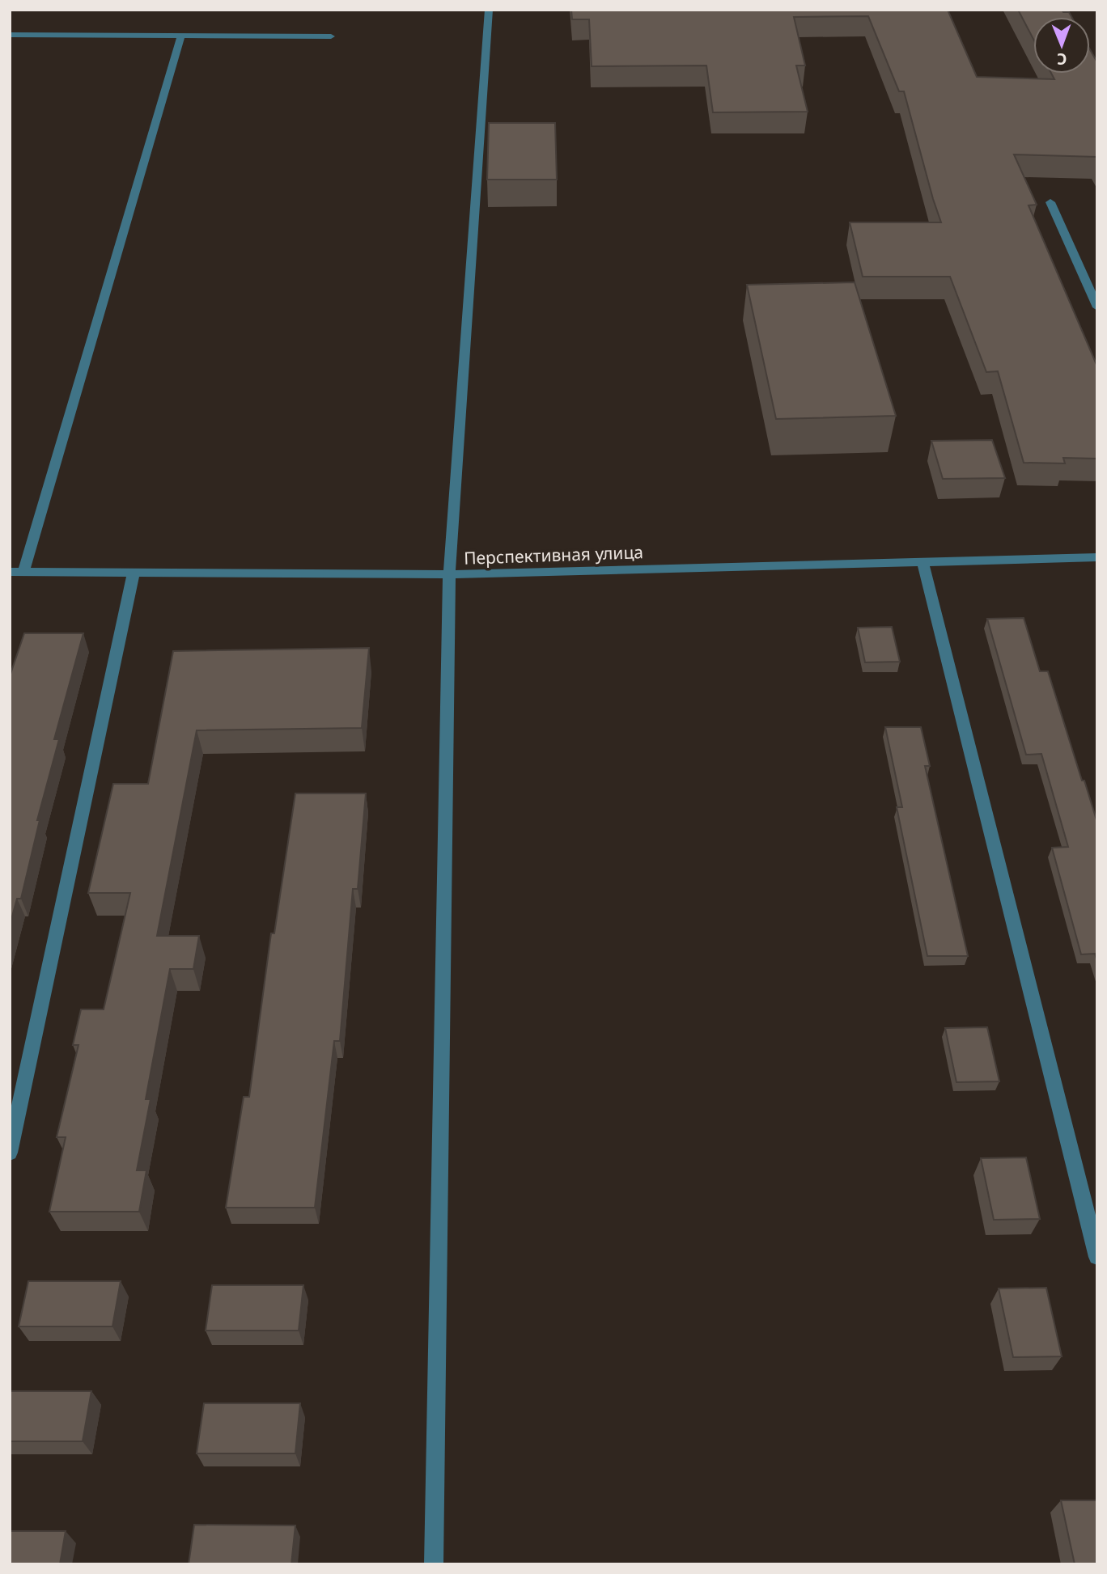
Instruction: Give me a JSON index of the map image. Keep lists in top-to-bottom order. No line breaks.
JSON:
{"streets":{"street":["Перспективная улица"]},"north":"bottom"}
